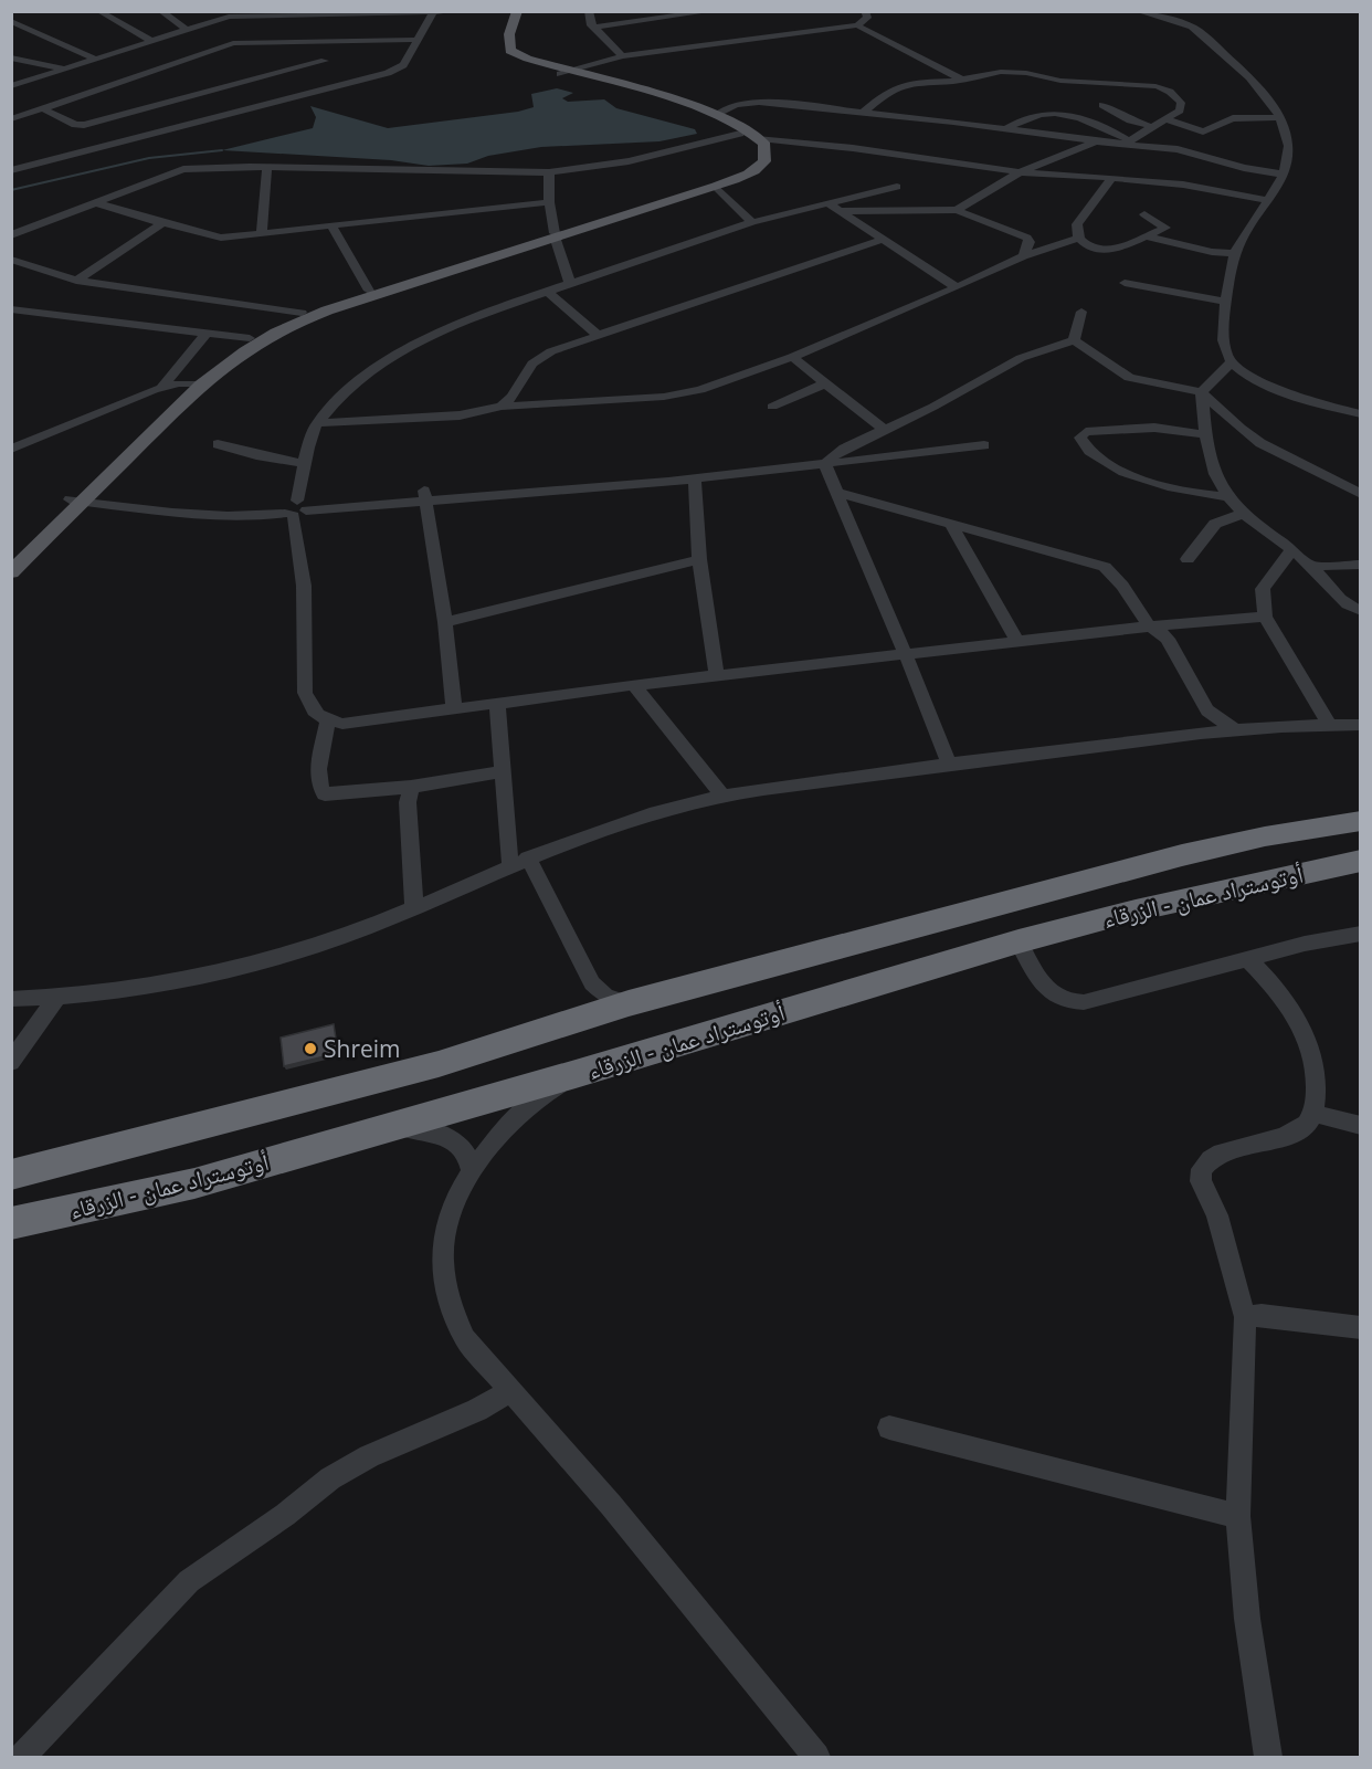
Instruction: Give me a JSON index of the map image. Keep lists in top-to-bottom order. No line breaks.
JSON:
{"streets":{"highway":["أوتوستراد عمان - الزرقاء"]},"places":["Shreim"]}
